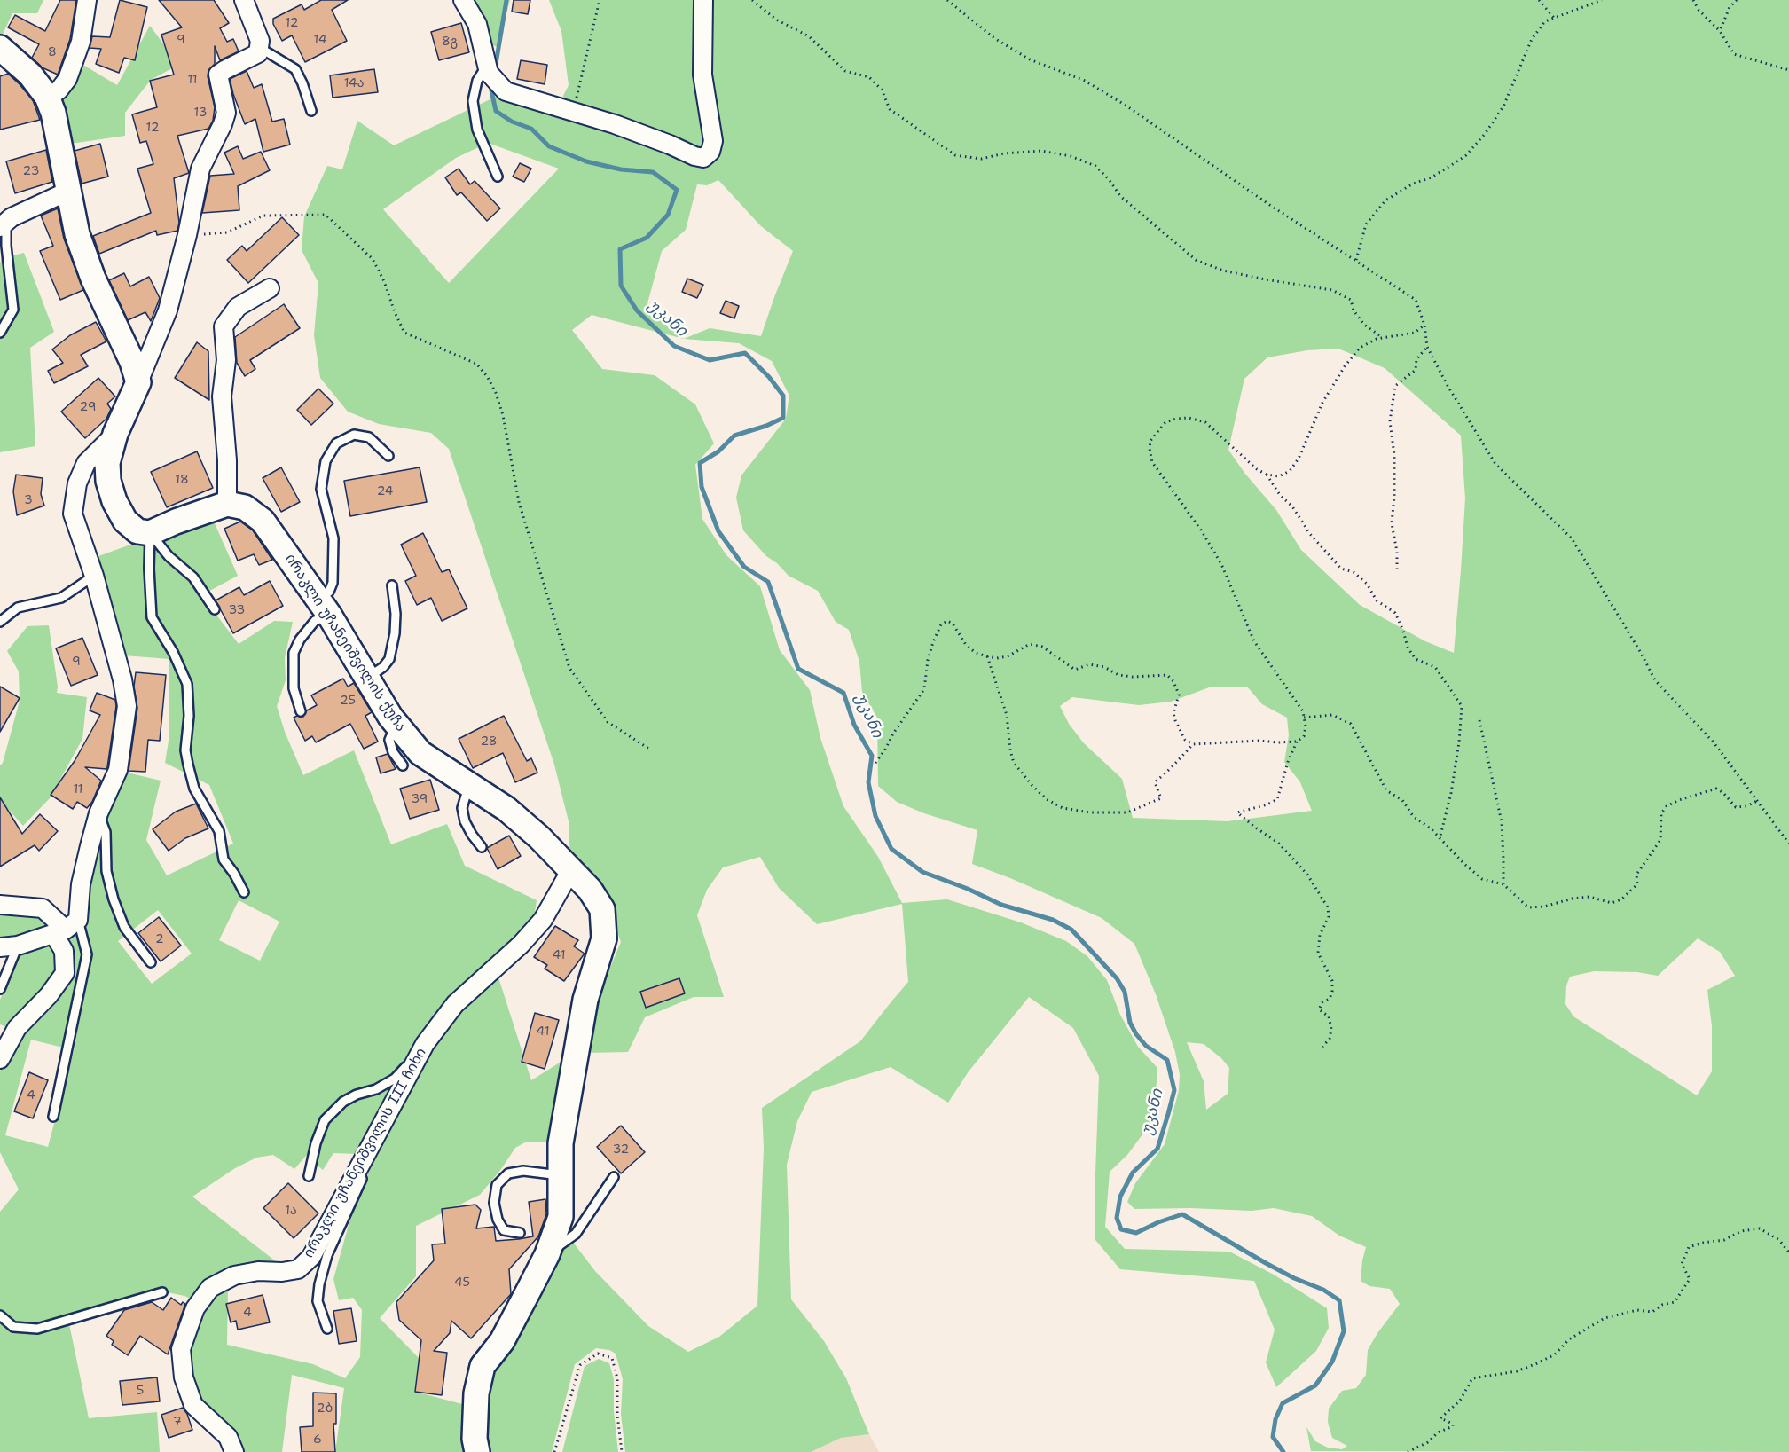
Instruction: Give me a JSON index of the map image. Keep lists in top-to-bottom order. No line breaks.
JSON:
{"streets":{"street":["ირაკლი უჩანეიშვილის ქუჩა","ირაკლი უჩანეიშვილის III ჩიხი"]},"crossings":[["ირაკლი უჩანეიშვილის ქუჩა","ირაკლი უჩანეიშვილის III ჩიხი"]],"water":["უკანი"],"house_numbers":["12","9","14","8გ","8","11","14ა","13","12","23","29","18","24","3","33","9","25","28","11","39","2","41","41","4","32","1ა","45","4","5","2ბ","7","6"]}
